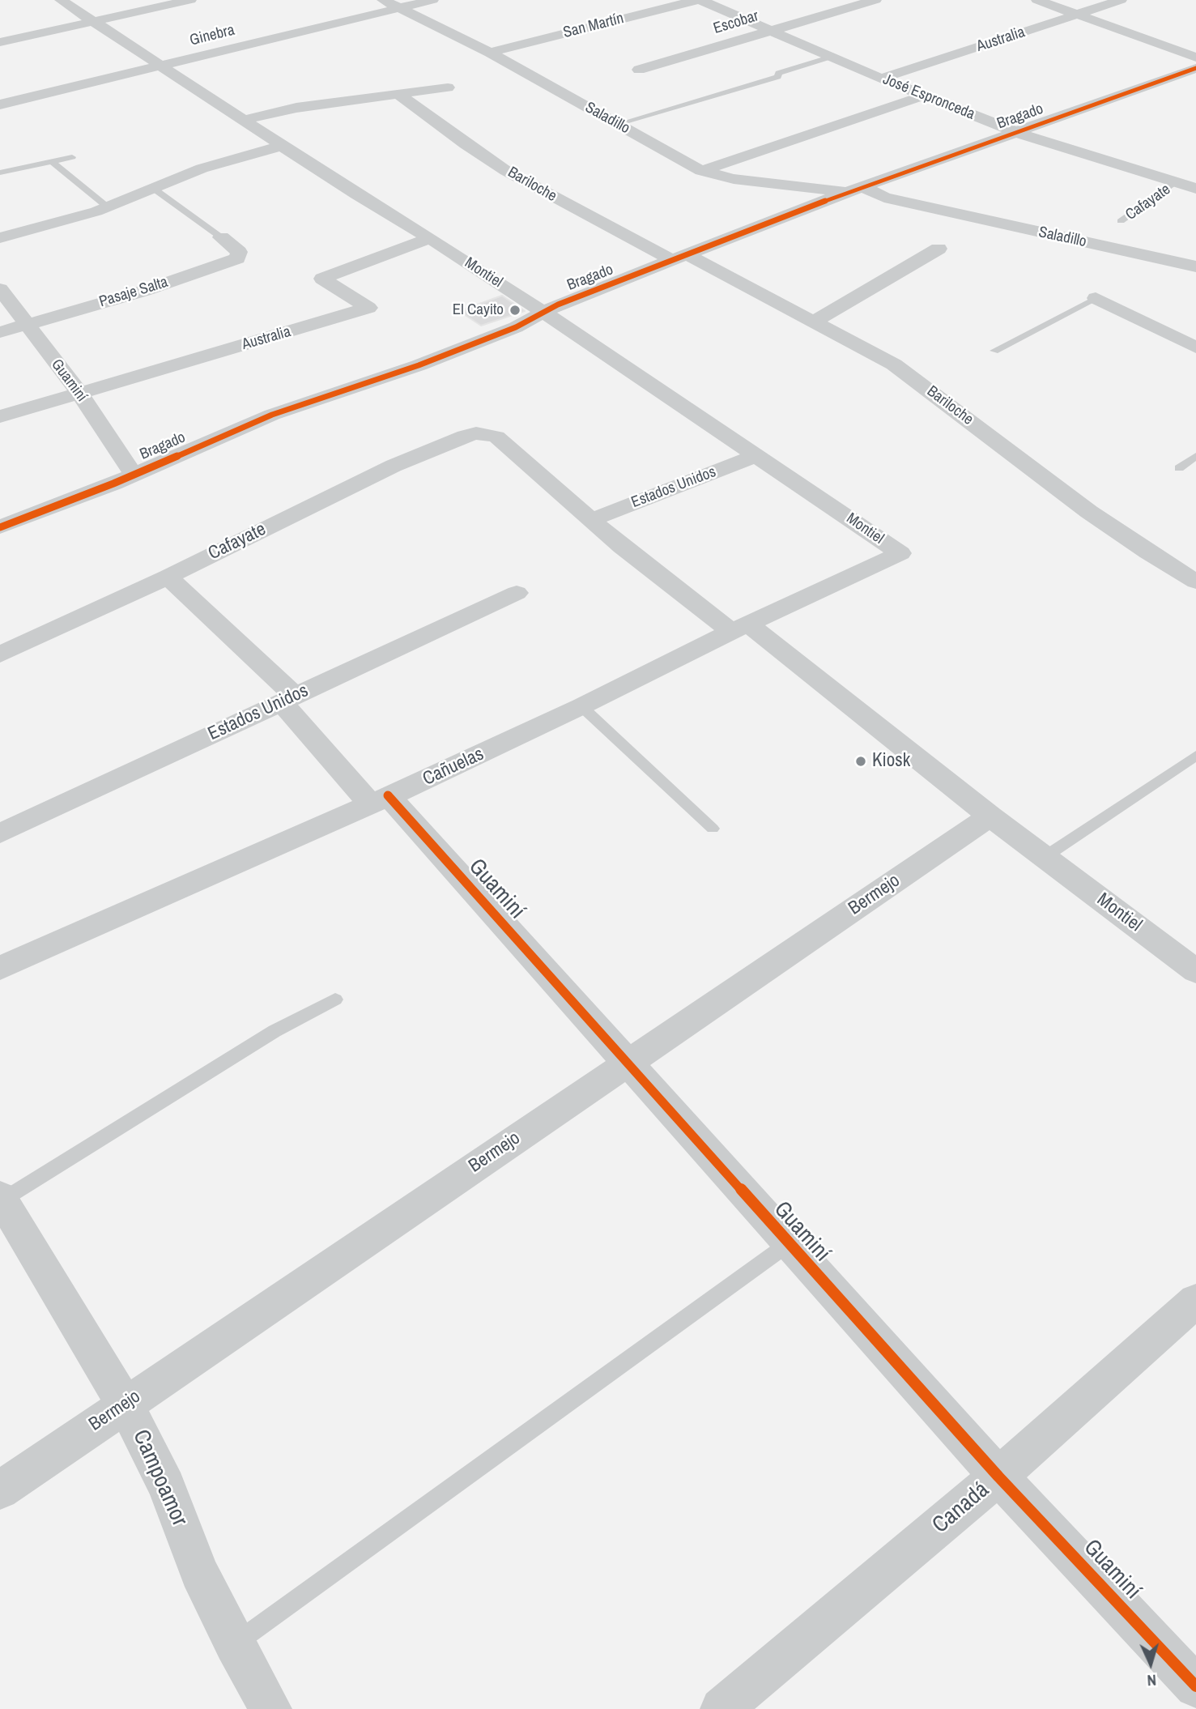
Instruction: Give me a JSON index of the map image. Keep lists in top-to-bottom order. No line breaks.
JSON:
{"streets":{"street":["Escobar","San Martín","Ginebra","Australia","José Espronceda","Bragado","Saladillo","Bariloche","Cafayate","Montiel","Pasaje Salta","Guaminí","Estados Unidos","Cañuelas","Bermejo","Campoamor","Canadá"]},"crossings":[["Escobar","José Espronceda"],["San Martín","José Espronceda"],["San Martín","Saladillo"],["Ginebra","Saladillo"],["Ginebra","Montiel"],["Australia","José Espronceda"],["Australia","Montiel"],["Australia","Guaminí"],["José Espronceda","Bragado"],["José Espronceda","Cafayate"],["Bragado","Saladillo"],["Bragado","Bariloche"],["Bragado","Montiel"],["Bragado","Guaminí"],["Cafayate","Montiel"],["Cafayate","Guaminí"],["Montiel","Estados Unidos"],["Montiel","Cañuelas"],["Montiel","Bermejo"],["Pasaje Salta","Guaminí"],["Guaminí","Estados Unidos"],["Guaminí","Cañuelas"],["Guaminí","Bermejo"],["Guaminí","Canadá"],["Bermejo","Campoamor"]],"places":["El Cayito","Kiosk"],"north":"bottom"}
